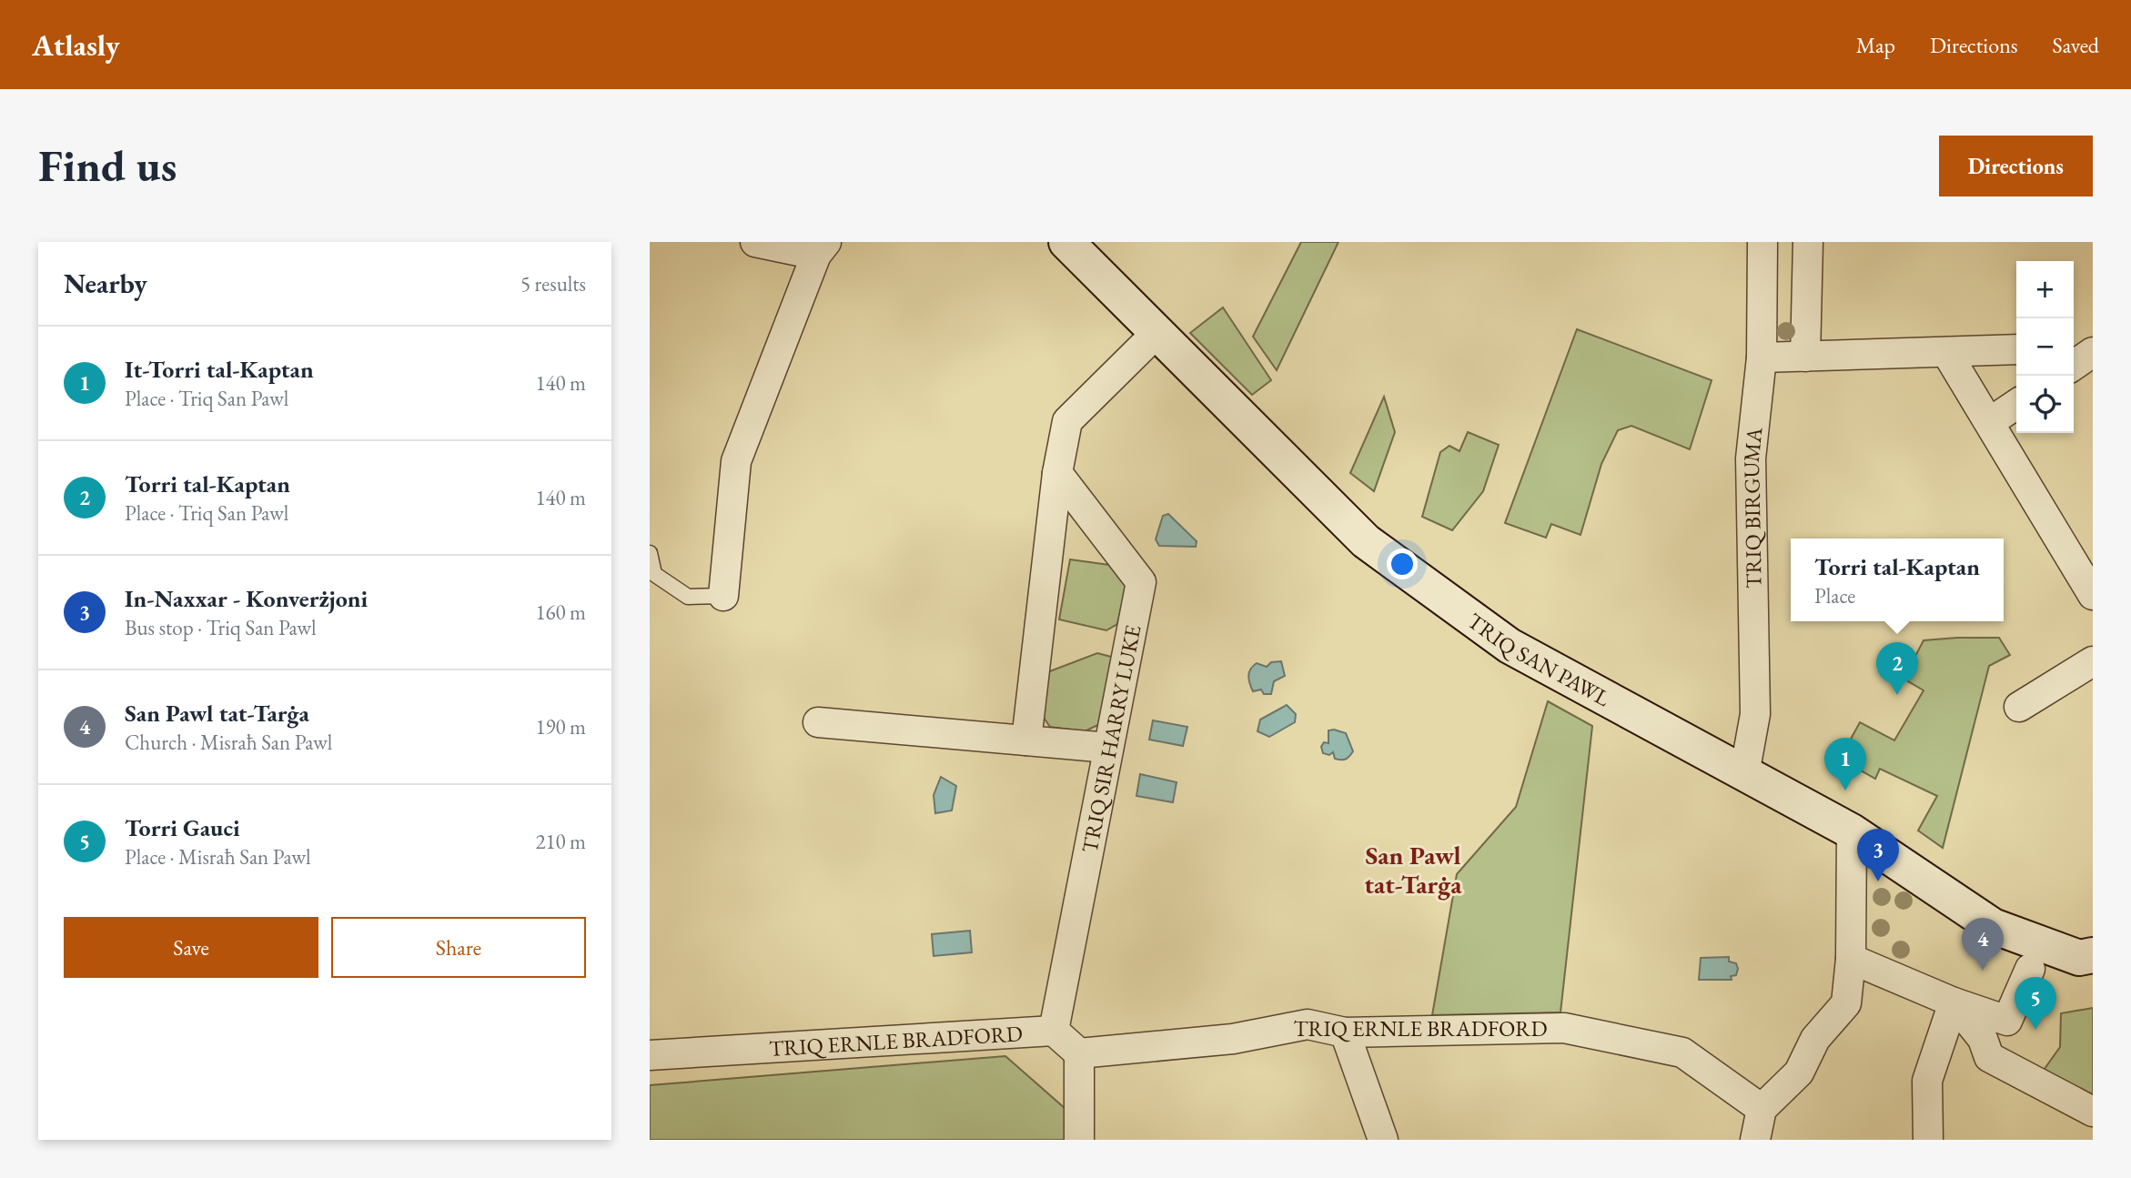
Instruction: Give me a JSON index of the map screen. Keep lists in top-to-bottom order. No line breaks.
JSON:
{"streets":{"main road":["TRIQ SAN PAWL"],"street":["TRIQ BIRGUMA","TRIQ SIR HARRY LUKE","TRIQ ERNLE BRADFORD"]},"crossings":[["TRIQ BIRGUMA","TRIQ SAN PAWL"],["TRIQ SIR HARRY LUKE","TRIQ ERNLE BRADFORD"]],"districts":["San Pawl tat-Tarġa"],"page":{"header":"Atlasly","nav":["Map","Directions","Saved"],"buttons":["Directions",["Save","Share"]],"title":"Find us","heading":["Nearby","5 results"],"map_buttons":["+","−"],"list":[{"mark":"1","name":"It-Torri tal-Kaptan","note":"Place · Triq San Pawl","value":"140 m"},{"mark":"2","name":"Torri tal-Kaptan","note":"Place · Triq San Pawl","value":"140 m"},{"mark":"3","name":"In-Naxxar - Konverżjoni","note":"Bus stop · Triq San Pawl","value":"160 m"},{"mark":"4","name":"San Pawl tat-Tarġa","note":"Church · Misraħ San Pawl","value":"190 m"},{"mark":"5","name":"Torri Gauci","note":"Place · Misraħ San Pawl","value":"210 m"}],"popup":["Torri tal-Kaptan","Place"],"pins":["2","1","3","4","5"]}}
